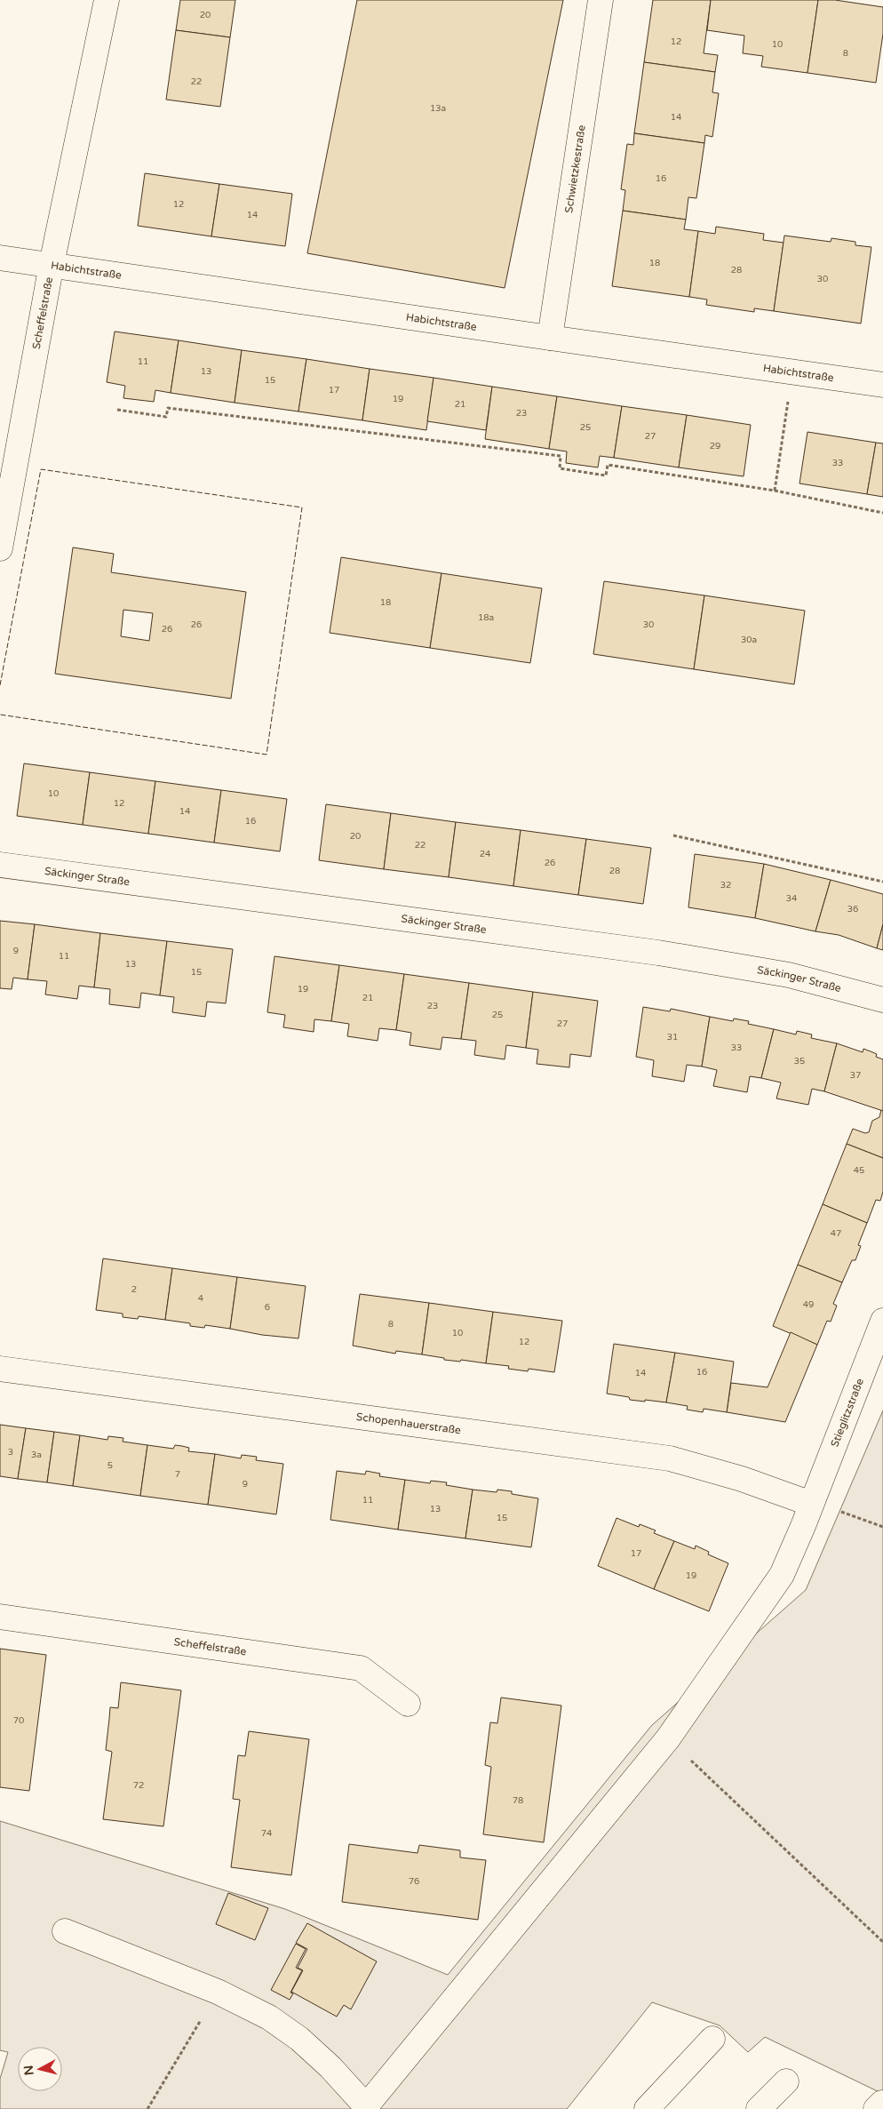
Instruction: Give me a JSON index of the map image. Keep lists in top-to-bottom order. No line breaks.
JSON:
{"streets":{"street":["Schwietzkestraße","Habichtstraße","Scheffelstraße","Säckinger Straße","Stieglitzstraße","Schopenhauerstraße"]},"crossings":[["Schwietzkestraße","Habichtstraße"],["Habichtstraße","Scheffelstraße"],["Stieglitzstraße","Schopenhauerstraße"]],"house_numbers":["20","12","10","8","22","13a","14","16","12","14","18","28","30","11","13","15","17","19","21","23","25","27","29","33","18","18a","26","30","26","30a","10","12","14","16","20","22","24","26","28","32","34","36","9","11","13","15","19","21","23","25","27","31","33","35","37","45","47","2","4","49","6","8","10","12","16","14","3","3a","5","7","9","11","13","15","17","19","70","72","78","74","76"],"north":"left"}
